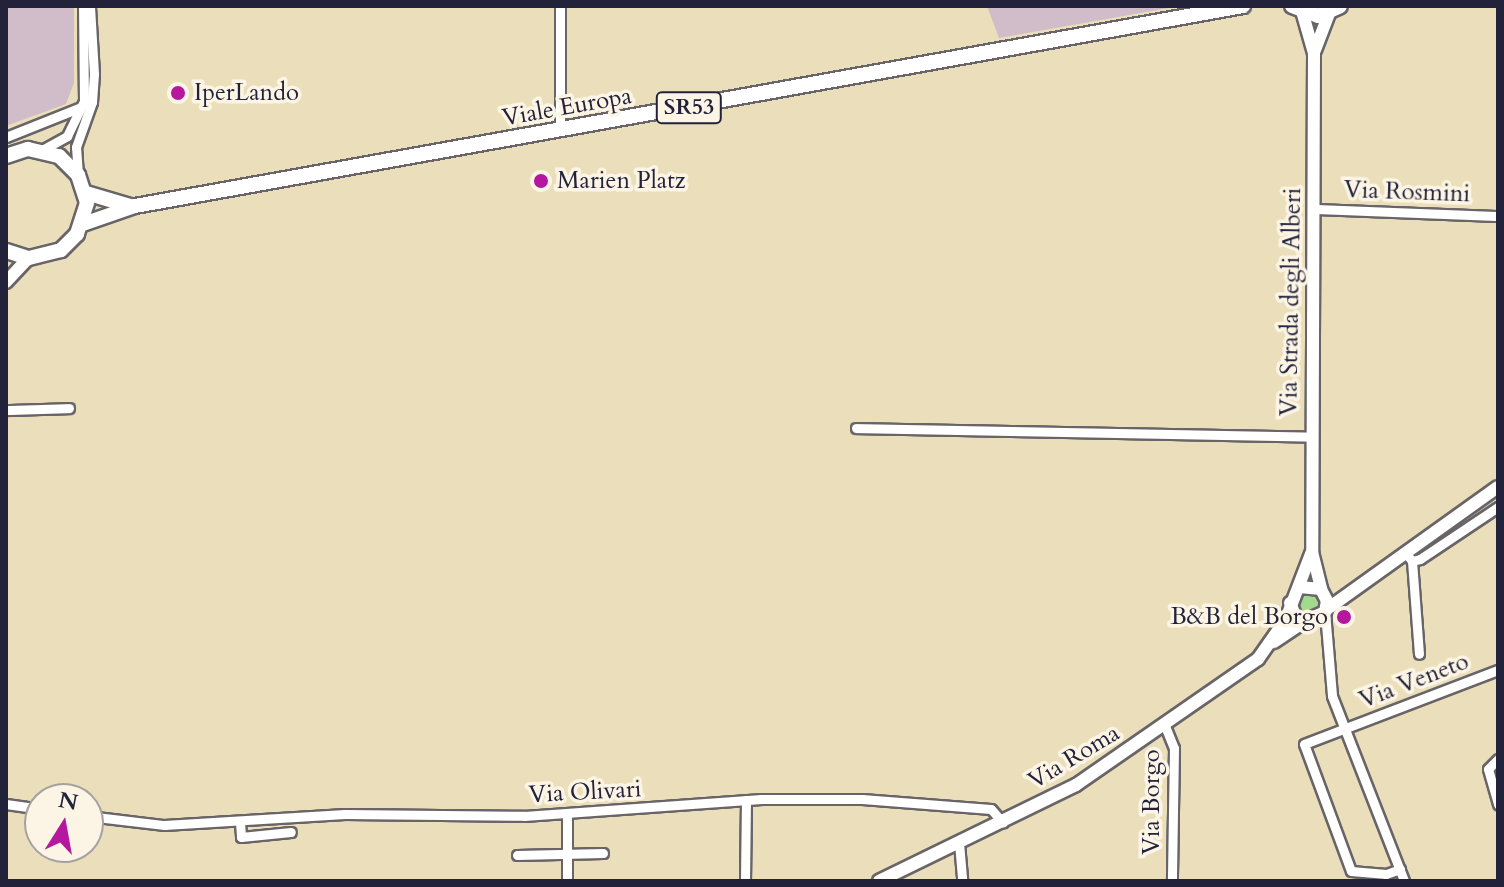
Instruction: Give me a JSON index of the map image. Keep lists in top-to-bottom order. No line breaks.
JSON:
{"streets":{"main road":["Viale Europa","SR53","Via Strada degli Alberi","Via Roma"],"street":["Via Rosmini","Via Veneto","Via Olivari","Via Borgo"]},"crossings":[["Viale Europa","SR53"],["Via Rosmini","Via Strada degli Alberi"],["Via Strada degli Alberi","Via Roma"],["Via Roma","Via Olivari"],["Via Roma","Via Borgo"]],"places":["IperLando","Marien Platz","B&B del Borgo"],"north":"top"}
